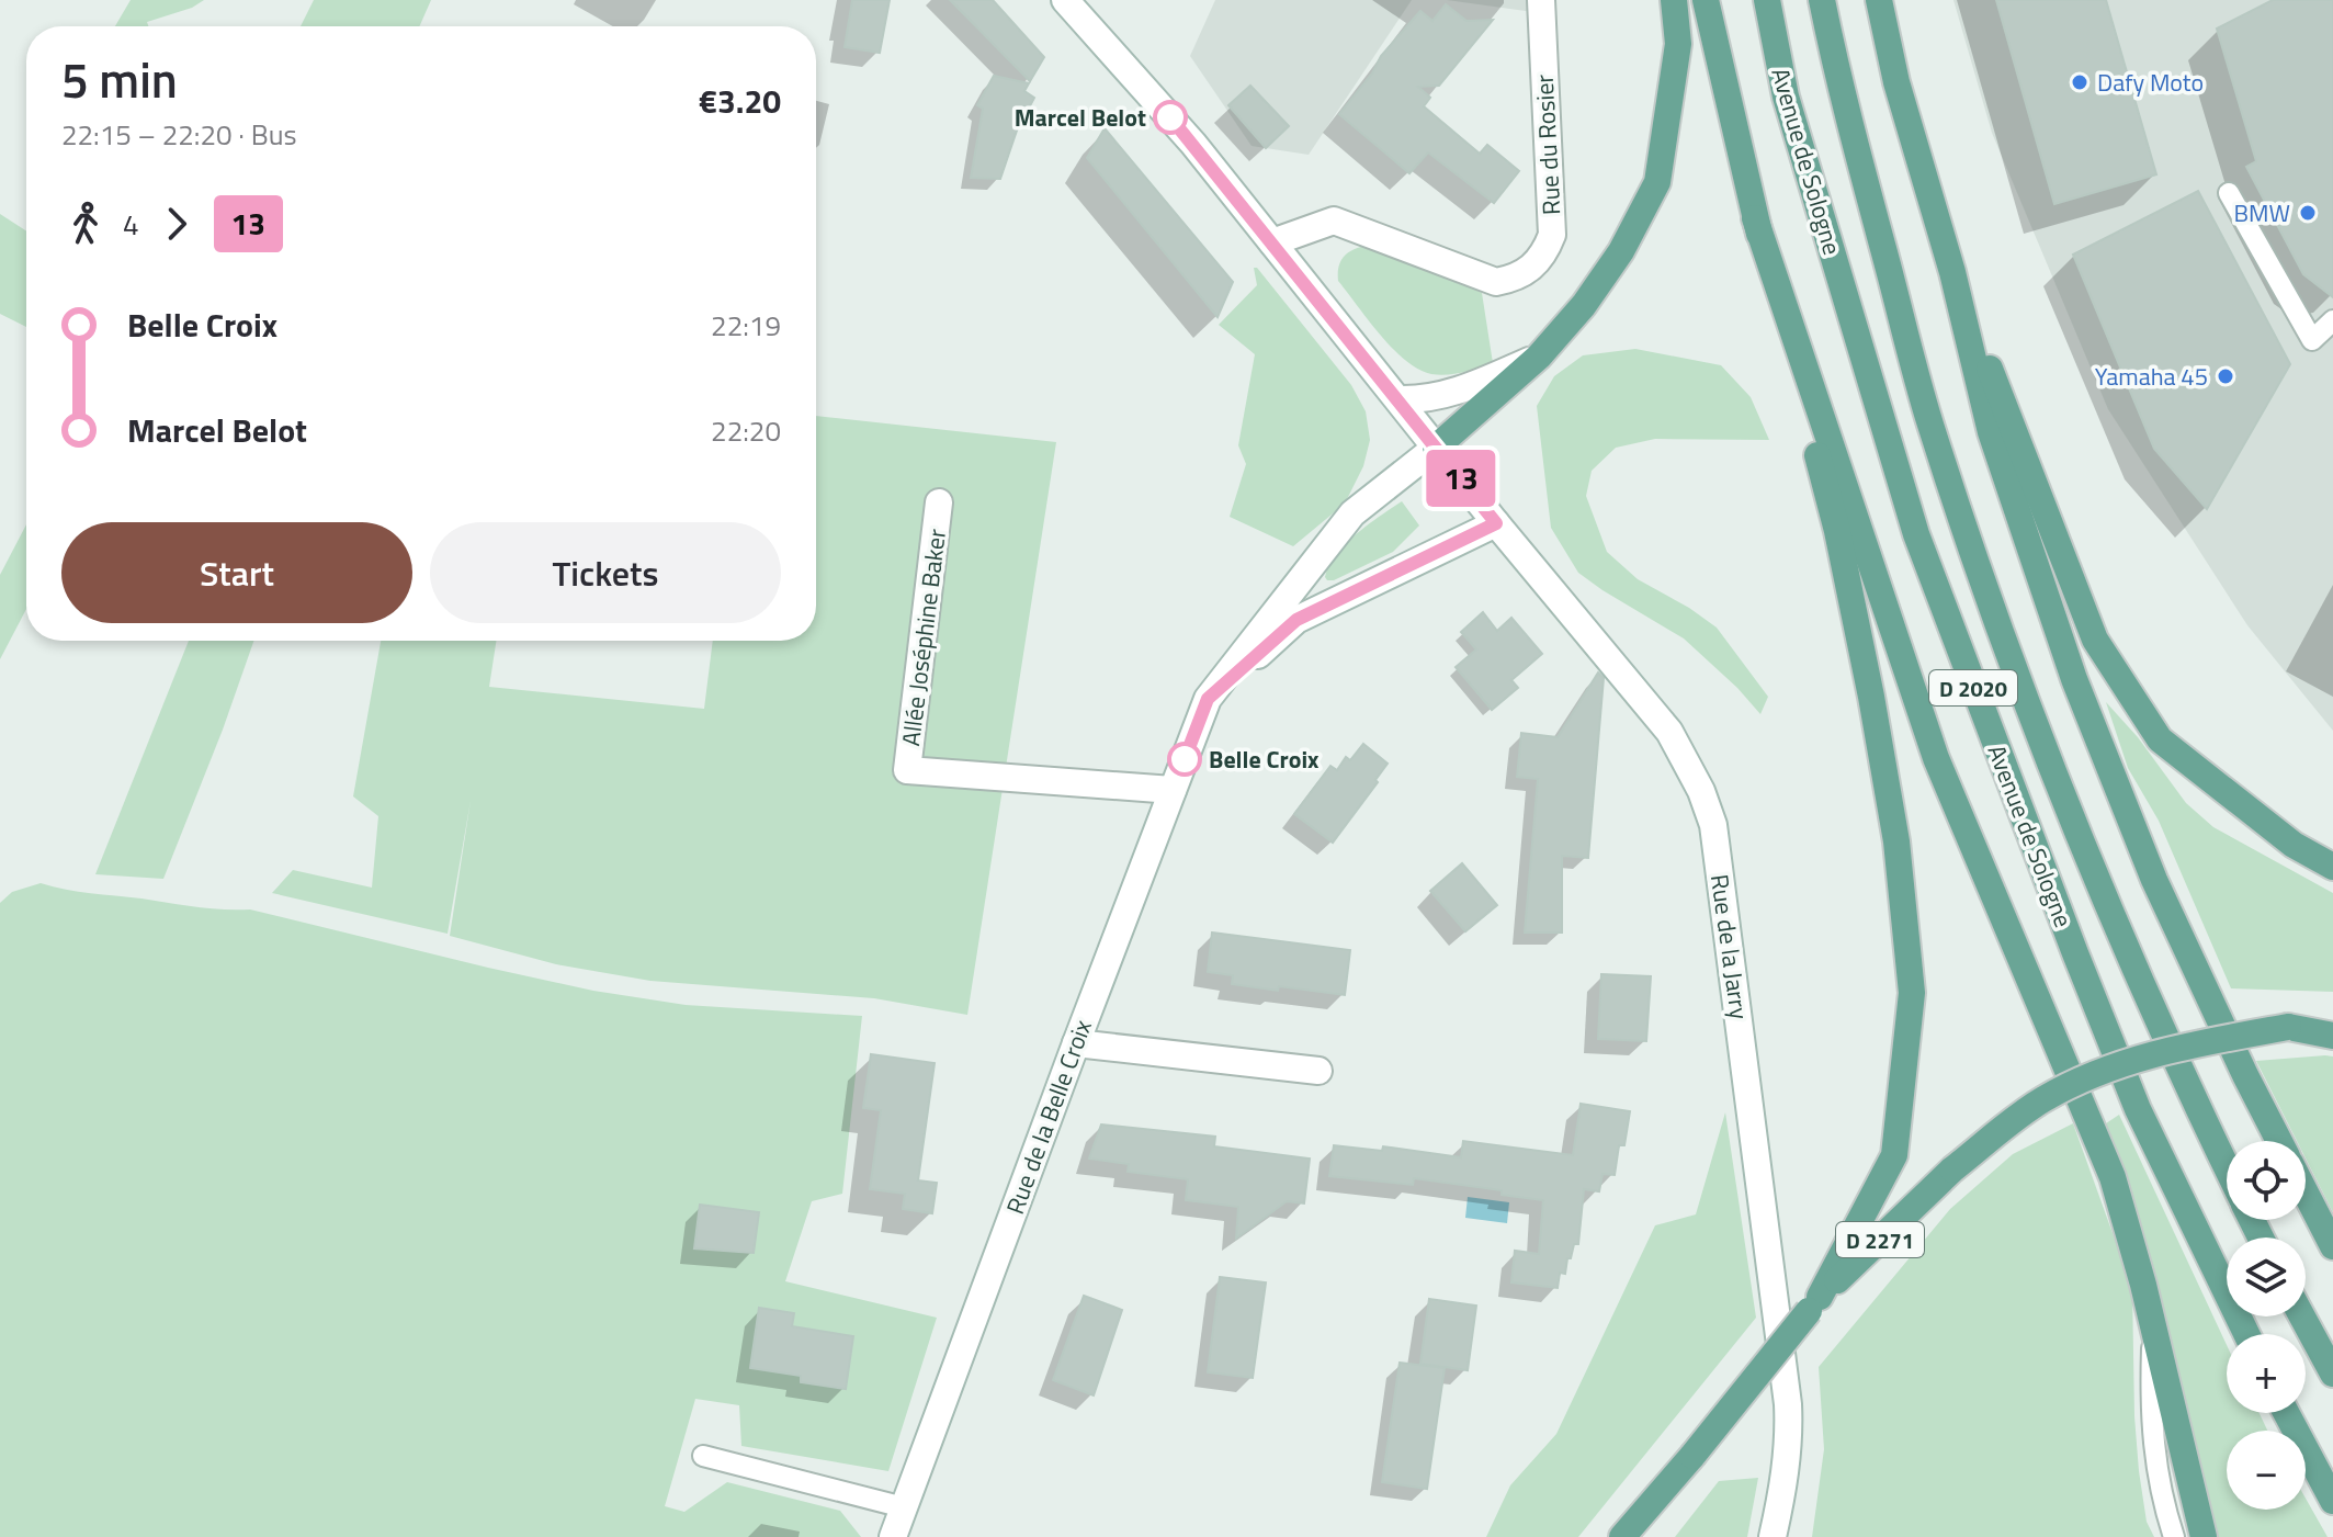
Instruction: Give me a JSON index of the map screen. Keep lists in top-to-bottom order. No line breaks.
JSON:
{"streets":{"main road":["Rue du Rosier","Avenue de Sologne","Allée Joséphine Baker","D 2020","Rue de la Jarry","Rue de la Belle Croix","D 2271"]},"crossings":[["Rue du Rosier","Rue de la Jarry"],["Allée Joséphine Baker","Rue de la Belle Croix"],["Rue de la Jarry","Rue de la Belle Croix"]],"places":["Dafy Moto","Marcel Belot","BMW","Yamaha 45","Belle Croix"],"lines":["bus line 13"],"page":{"on_map":"13","heading":["5 min","22:15 – 22:20 · Bus","€3.20"],"legs":["4","13"],"list":[{"name":"Belle Croix","value":"22:19"},{"name":"Marcel Belot","value":"22:20"}],"buttons":["Start","Tickets"],"map_buttons":["+","−"]}}
